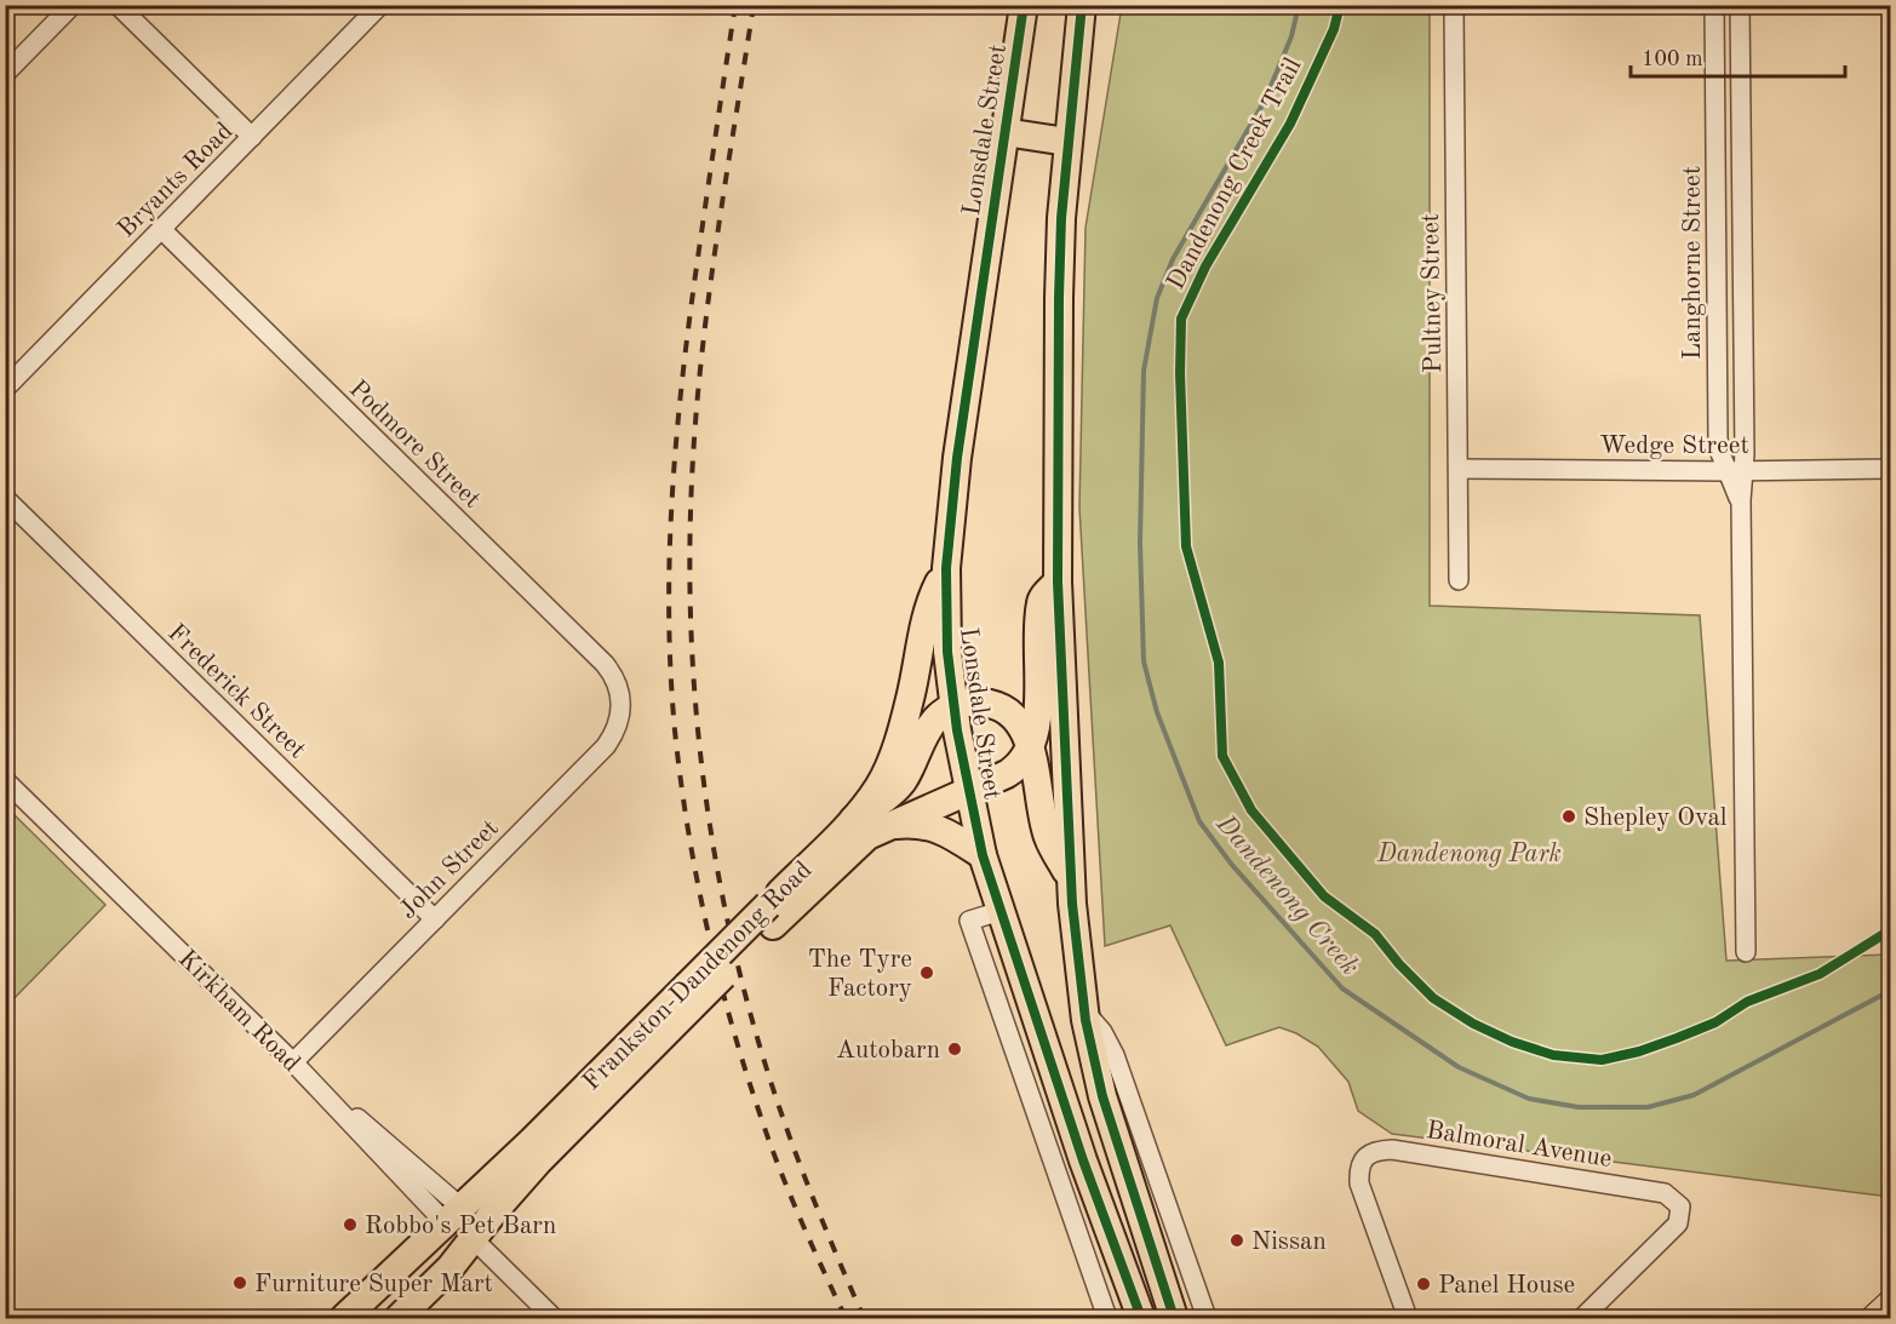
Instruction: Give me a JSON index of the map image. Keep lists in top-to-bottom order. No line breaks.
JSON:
{"streets":{"highway":["Lonsdale Street","Frankston-Dandenong Road","Kirkham Road"],"street":["Bryants Road","Langhorne Street","Pultney Street","Podmore Street","Wedge Street","Frederick Street","John Street","Balmoral Avenue"],"cycle path":["Dandenong Creek Trail"]},"crossings":[["Lonsdale Street","Frankston-Dandenong Road"],["Bryants Road","Podmore Street"],["Langhorne Street","Wedge Street"],["Pultney Street","Wedge Street"],["Podmore Street","John Street"],["Frederick Street","John Street"],["John Street","Kirkham Road"],["Frankston-Dandenong Road","Kirkham Road"]],"water":["Dandenong Creek"],"parks":["Dandenong Park"],"places":["Shepley Oval","The Tyre Factory","Autobarn","Robbo's Pet Barn","Nissan","Furniture Super Mart","Panel House"],"scale_bar":"100 m"}
